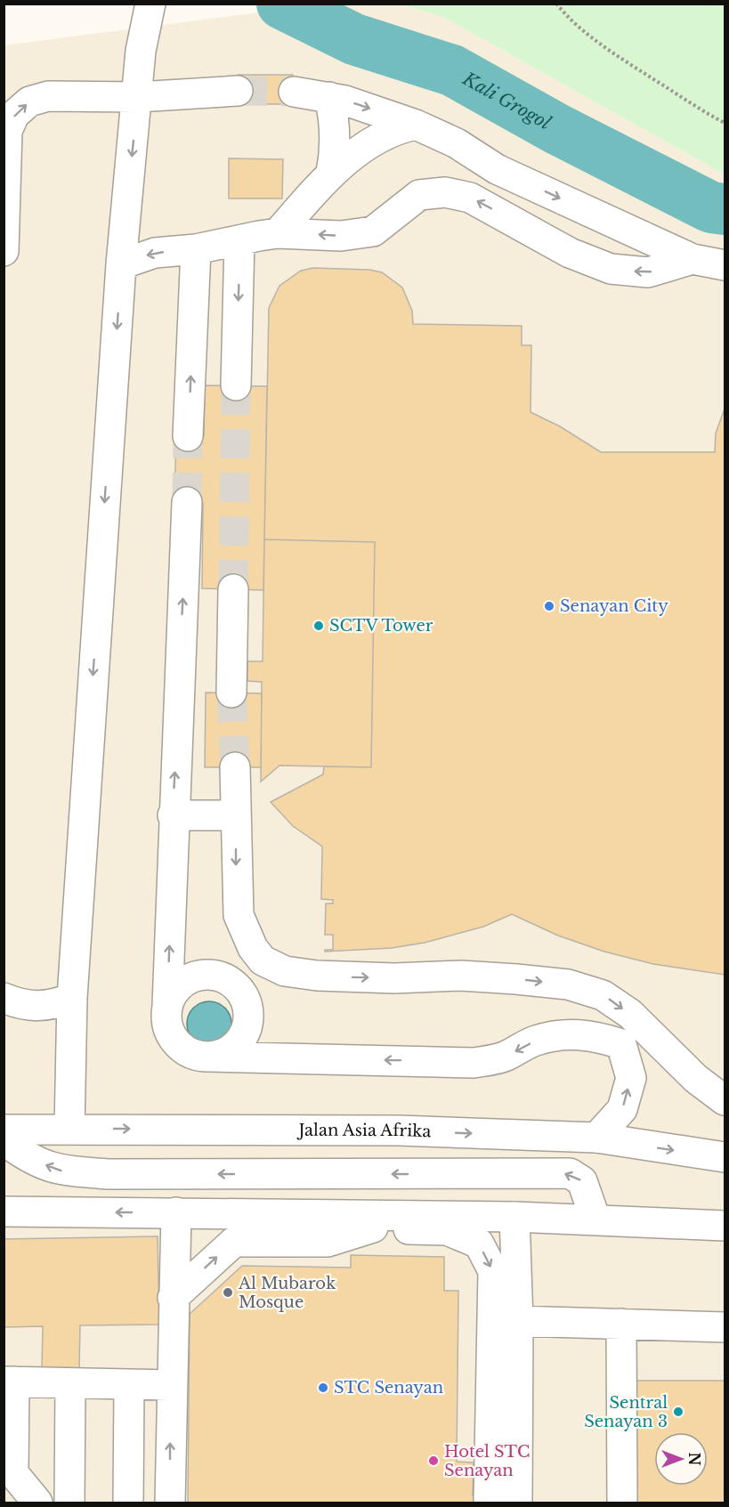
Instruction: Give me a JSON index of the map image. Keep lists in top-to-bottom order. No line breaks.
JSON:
{"streets":{"main road":["Jalan Asia Afrika"]},"water":["Kali Grogol"],"places":["Senayan City","SCTV Tower","Al Mubarok Mosque","STC Senayan","Sentral Senayan 3","Hotel STC Senayan"],"north":"right"}
